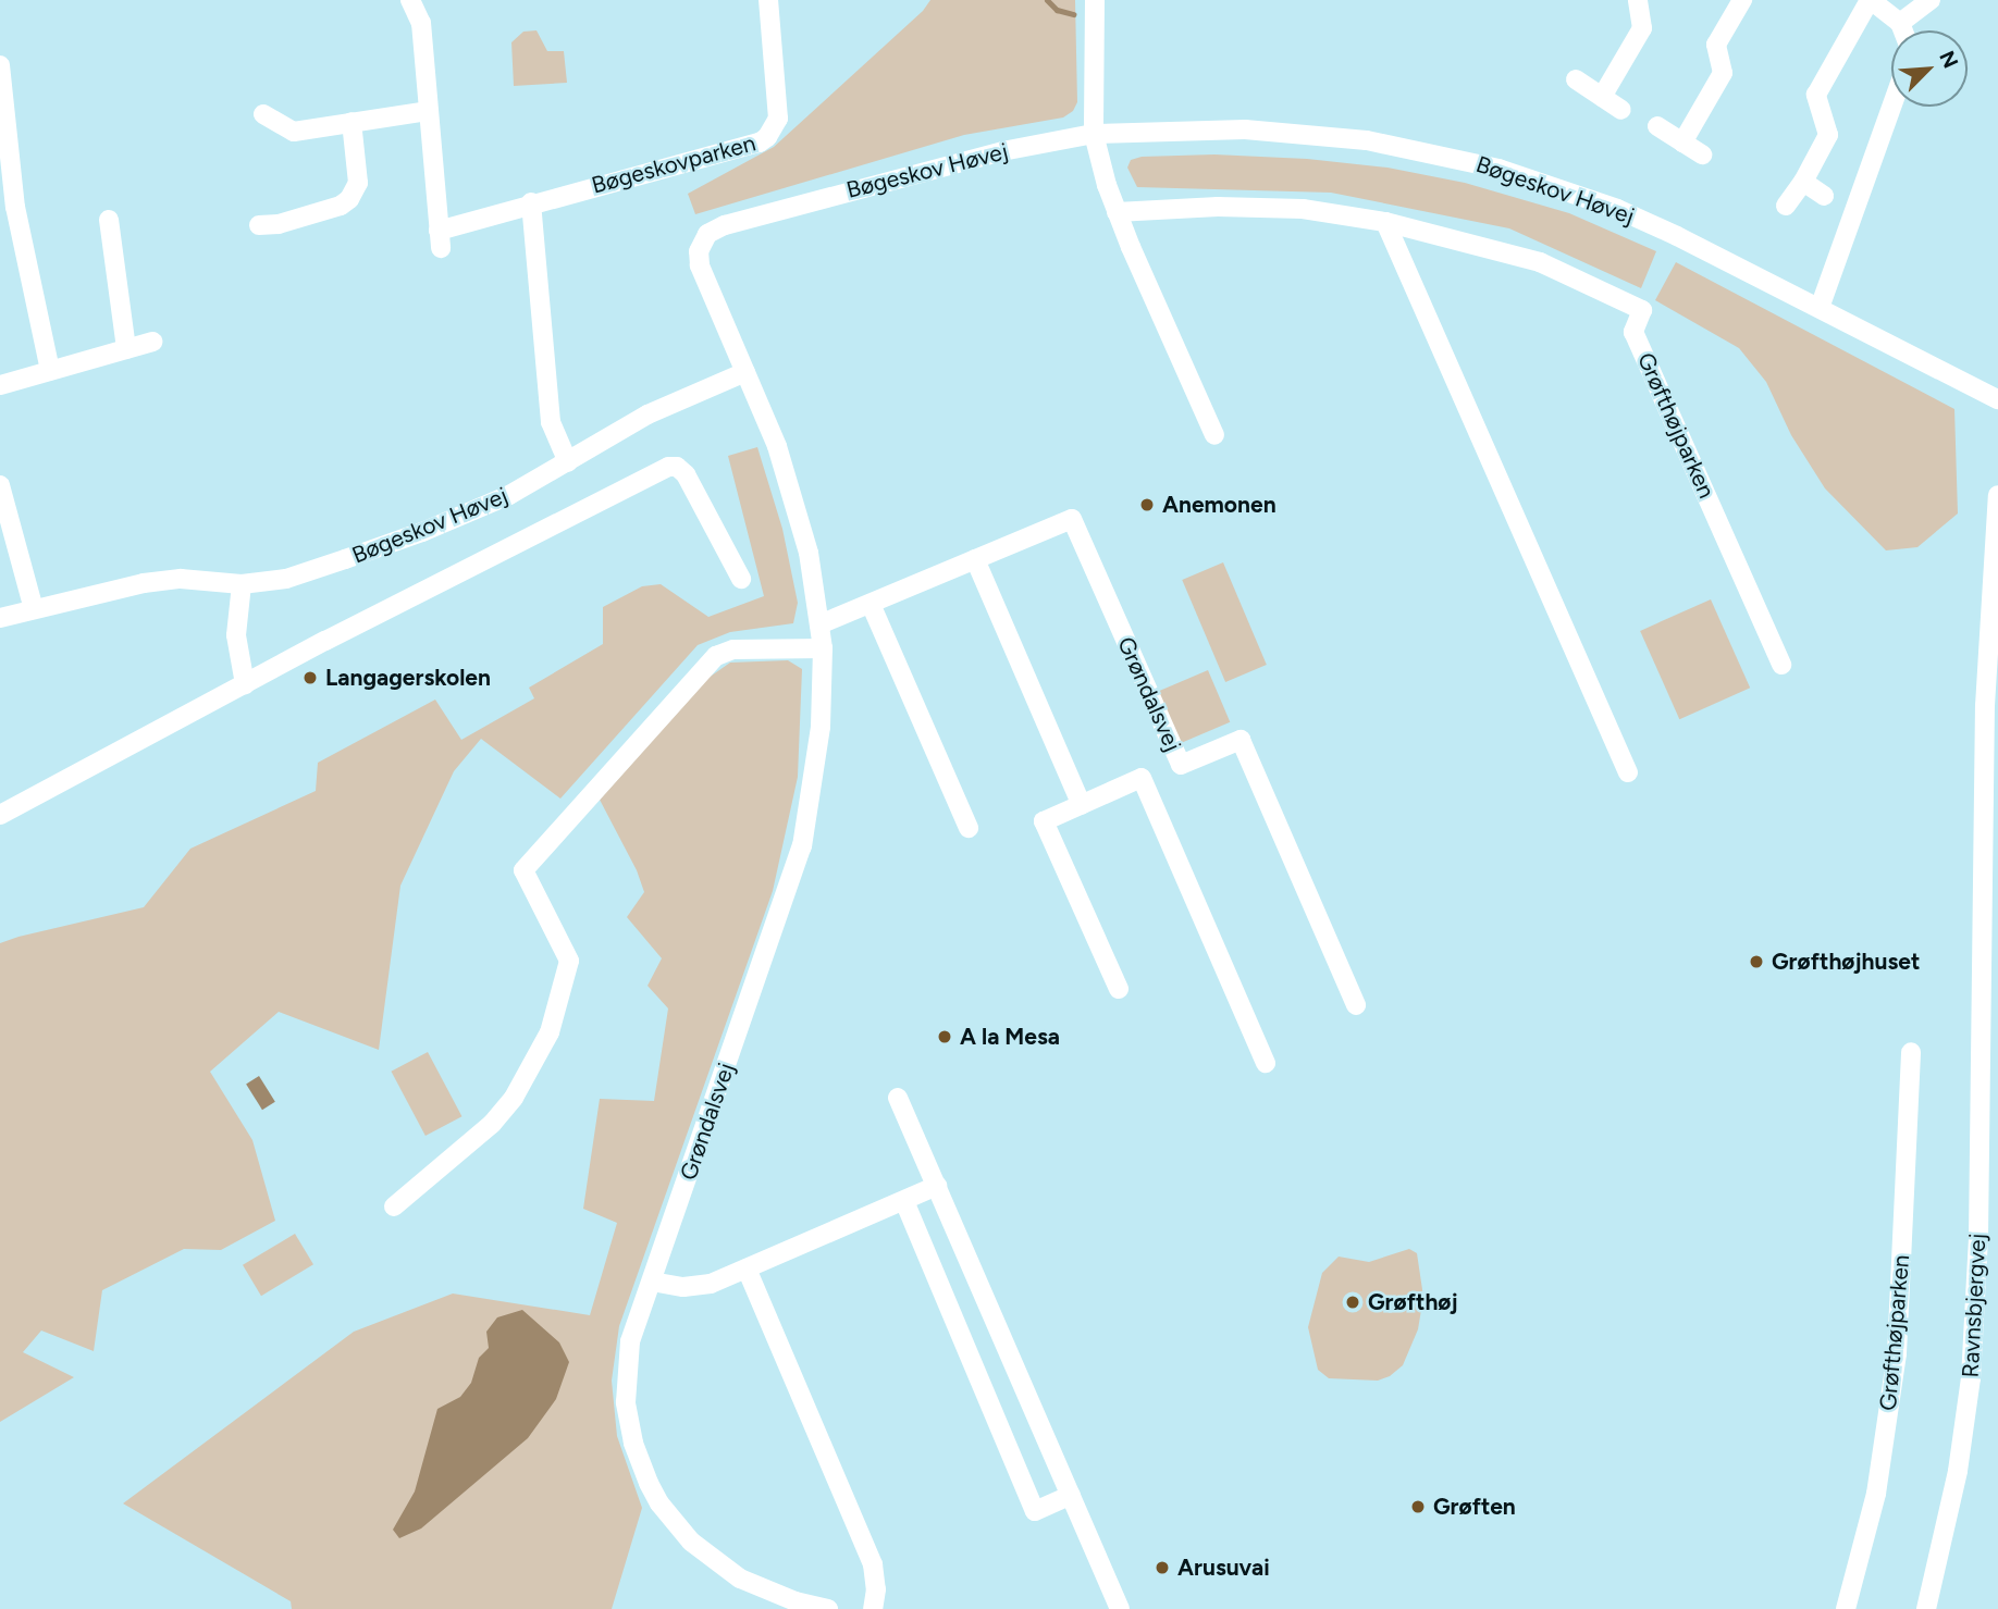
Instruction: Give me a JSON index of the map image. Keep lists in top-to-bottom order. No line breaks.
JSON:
{"streets":{"street":["Bøgeskovparken","Bøgeskov Høvej","Grøfthøjparken","Grøndalsvej","Ravnsbjergvej"]},"crossings":[["Bøgeskov Høvej","Grøndalsvej"]],"places":["Anemonen","Langagerskolen","Grøfthøjhuset","A la Mesa","Grøfthøj","Grøften","Arusuvai"],"north":"top right"}
